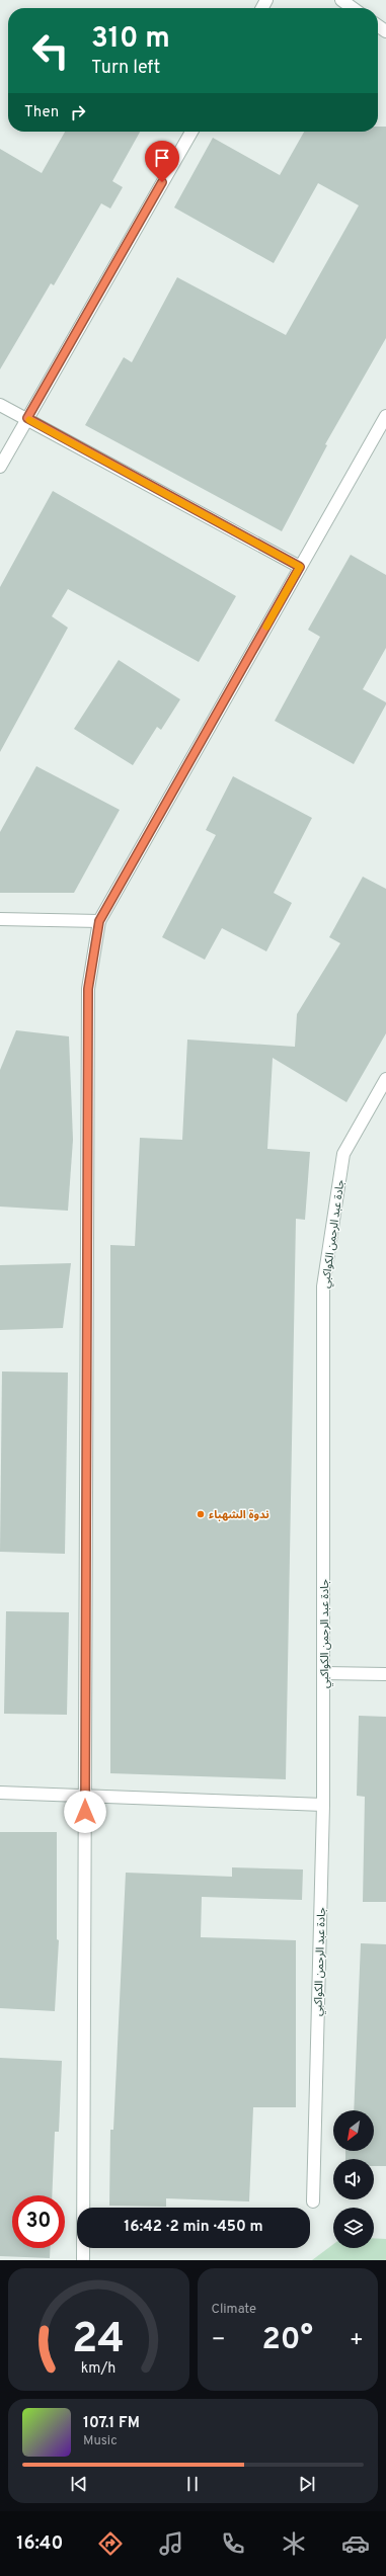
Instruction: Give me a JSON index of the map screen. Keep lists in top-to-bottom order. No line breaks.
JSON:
{"streets":{"street":["جادة عبد الرحمن الكواكبي"]},"places":["ندوة الشهباء"],"north":"bottom left","page":{"turn":["310 m","Turn left"],"then":"Then","limit":"30","trip":"16:42 · 2 min · 450 m","tile":"Climate","heat":["−","20°","+"],"song":["107.1 FM","Music"],"tabs":"16:40","gauge":["24","km/h"]}}
